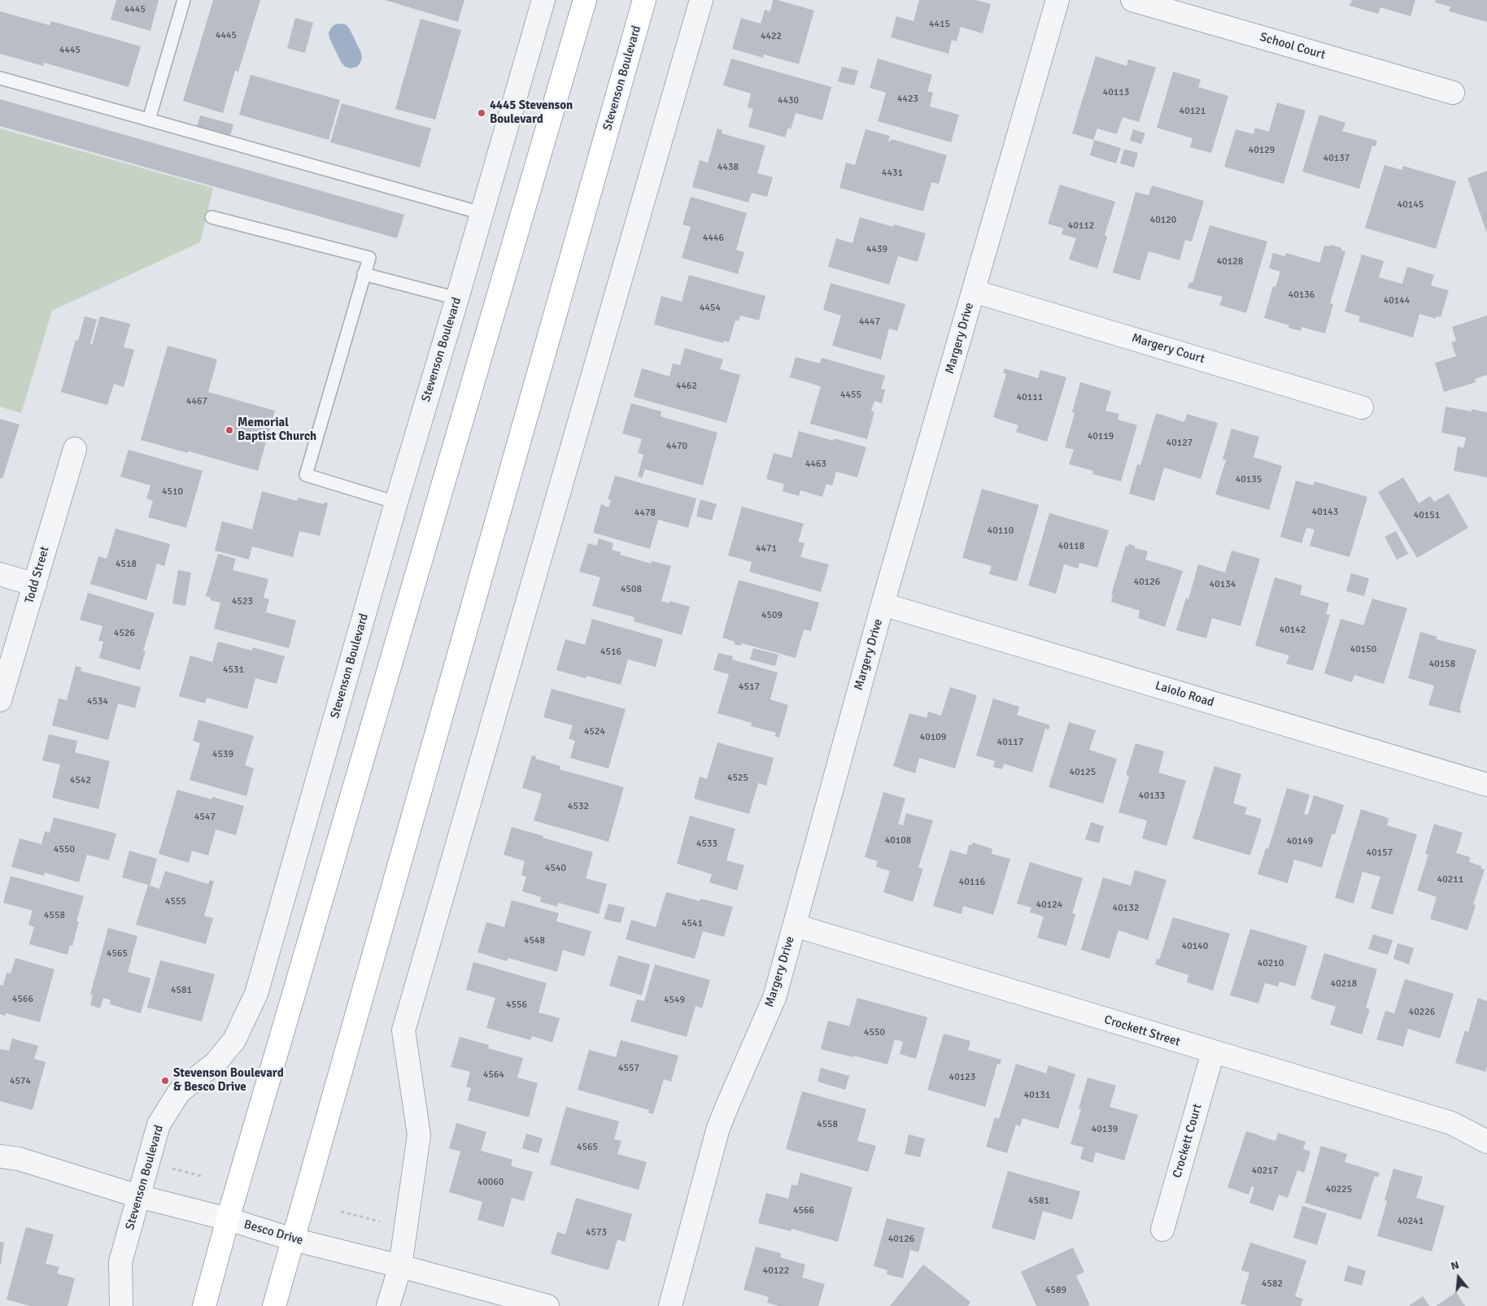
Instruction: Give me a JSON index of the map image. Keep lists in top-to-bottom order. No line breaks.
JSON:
{"streets":{"main road":["Stevenson Boulevard"],"street":["School Court","Margery Drive","Margery Court","Todd Street","Laiolo Road","Crockett Street","Crockett Court","Besco Drive"]},"crossings":[["Stevenson Boulevard","Besco Drive"],["Margery Drive","Margery Court"],["Margery Drive","Laiolo Road"],["Margery Drive","Crockett Street"],["Crockett Street","Crockett Court"]],"places":["4445 Stevenson Boulevard","Memorial Baptist Church","Stevenson Boulevard & Besco Drive"],"house_numbers":["4445","4415","4445","4422","4445","40113","4423","4430","40121","40129","40137","4438","4431","40145","40120","40112","4446","4439","40128","40136","40144","4454","4447","4462","4455","40111","4467","40119","40127","4470","4463","40135","4510","40143","4478","40151","40110","40118","4471","4518","40126","40134","4508","4523","4509","40142","4526","40150","4516","40158","4531","4517","4534","4524","40109","40117","4539","40125","4525","4542","40133","4532","4547","40108","40149","4533","4550","40157","4540","40211","40116","4555","40124","40132","4558","4541","4548","40140","4565","40210","40218","4581","4566","4549","4556","40226","4550","4557","4564","40123","4574","40131","4558","40139","4565","40217","40060","40225","4581","4566","40241","4573","40126","40122","4582","4589"],"north":"top"}
